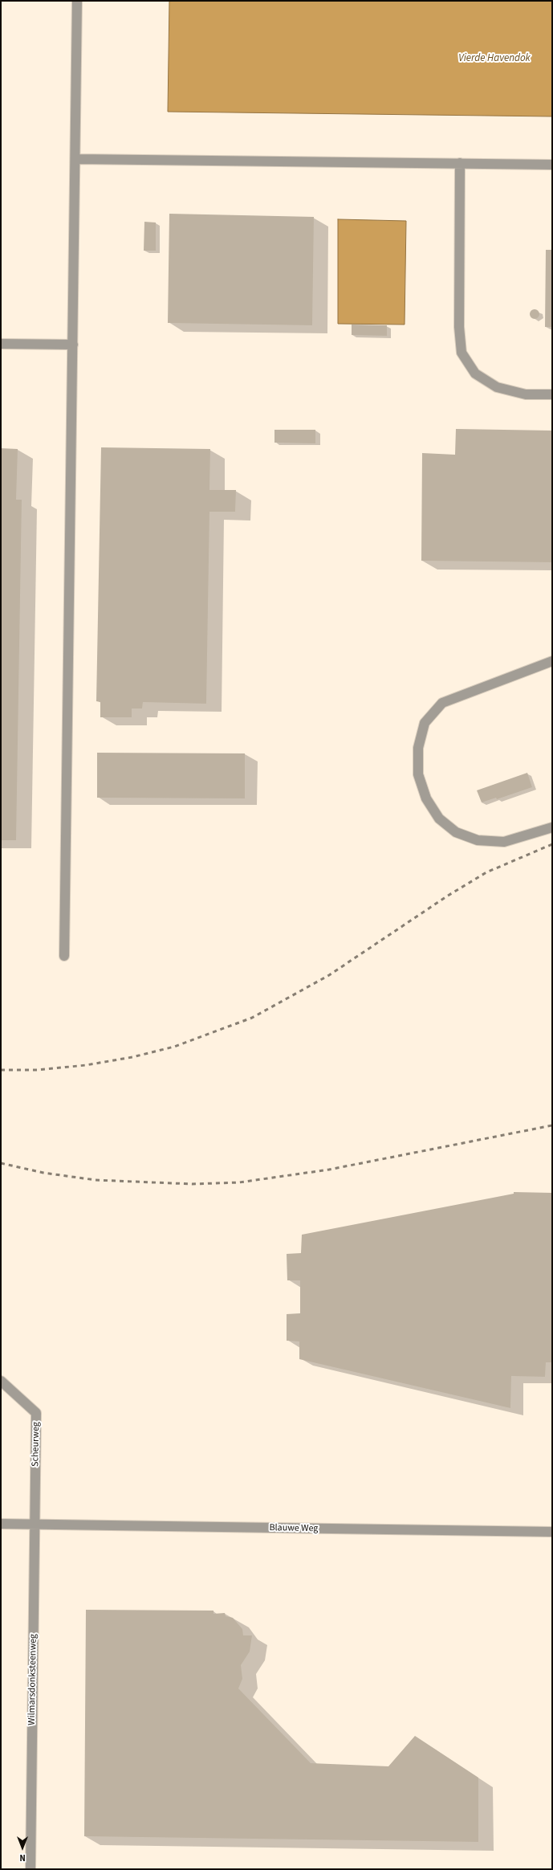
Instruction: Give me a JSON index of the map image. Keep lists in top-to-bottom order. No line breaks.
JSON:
{"streets":{"street":["Scheurweg","Blauwe Weg","Wilmarsdonksteenweg"]},"crossings":[["Scheurweg","Blauwe Weg"],["Scheurweg","Wilmarsdonksteenweg"],["Blauwe Weg","Wilmarsdonksteenweg"]],"water":["Vierde Havendok"],"north":"bottom"}
